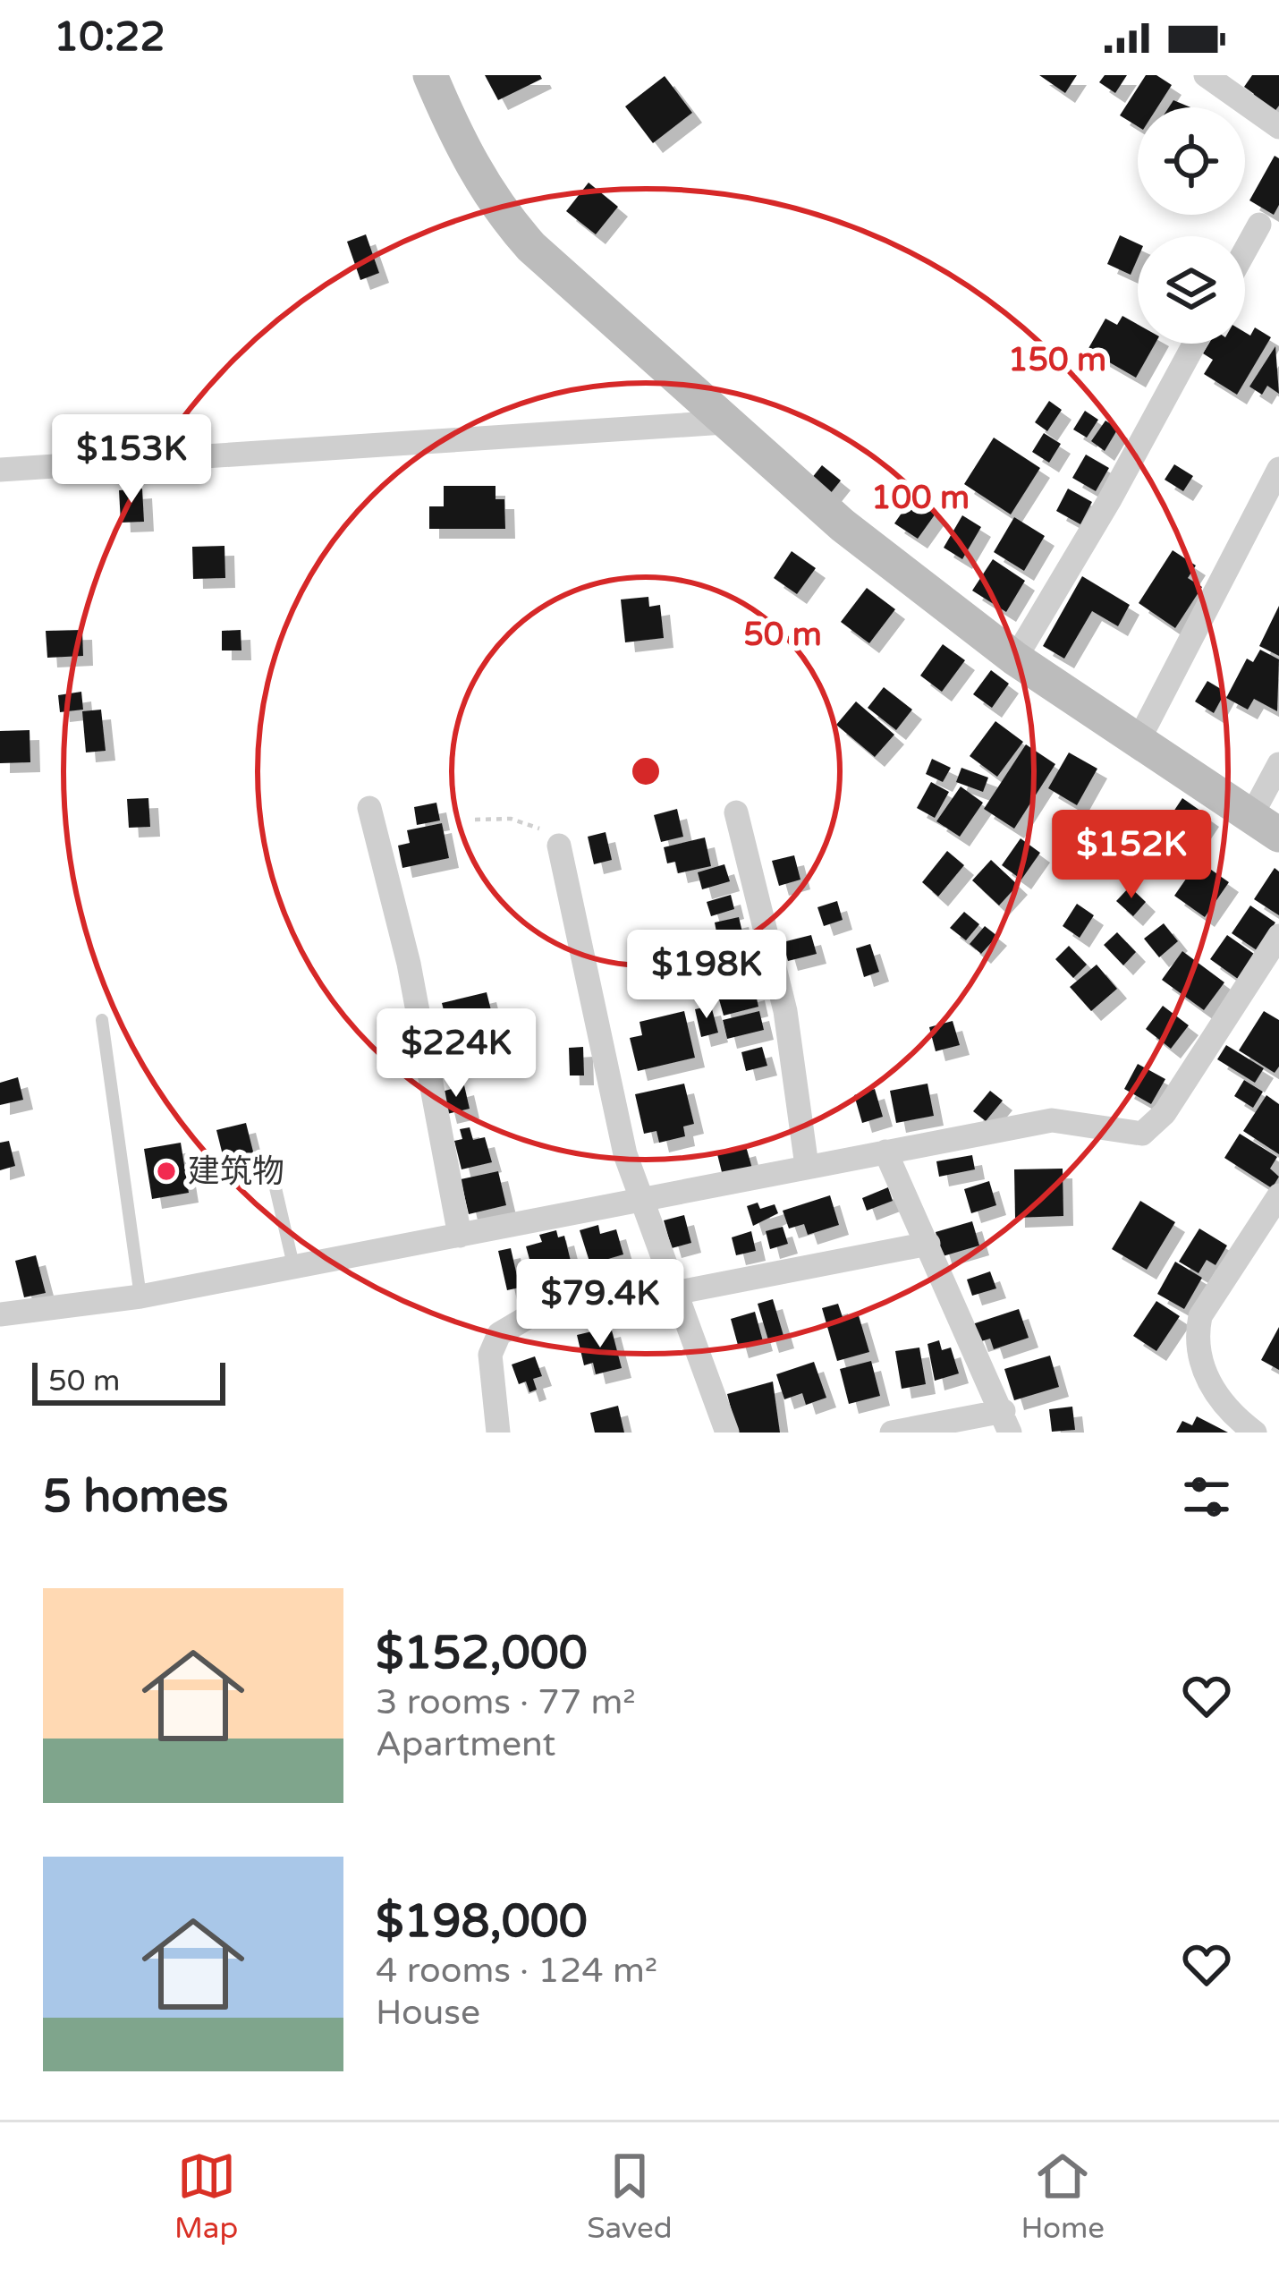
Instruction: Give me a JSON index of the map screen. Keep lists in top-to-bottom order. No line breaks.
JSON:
{"places":["建筑物"],"scale_bar":"50 m","page":{"status":"10:22","price":["$153K","$152K","$198K","$224K","$79.4K"],"scale":"50 m","heading":"5 homes","list":[{"name":"$152,000","note":"3 rooms · 77 m² · Apartment"},{"name":"$198,000","note":"4 rooms · 124 m² · House"}],"tabs":["Map","Saved","Home"]},"rings":["150 m","100 m","50 m"]}
